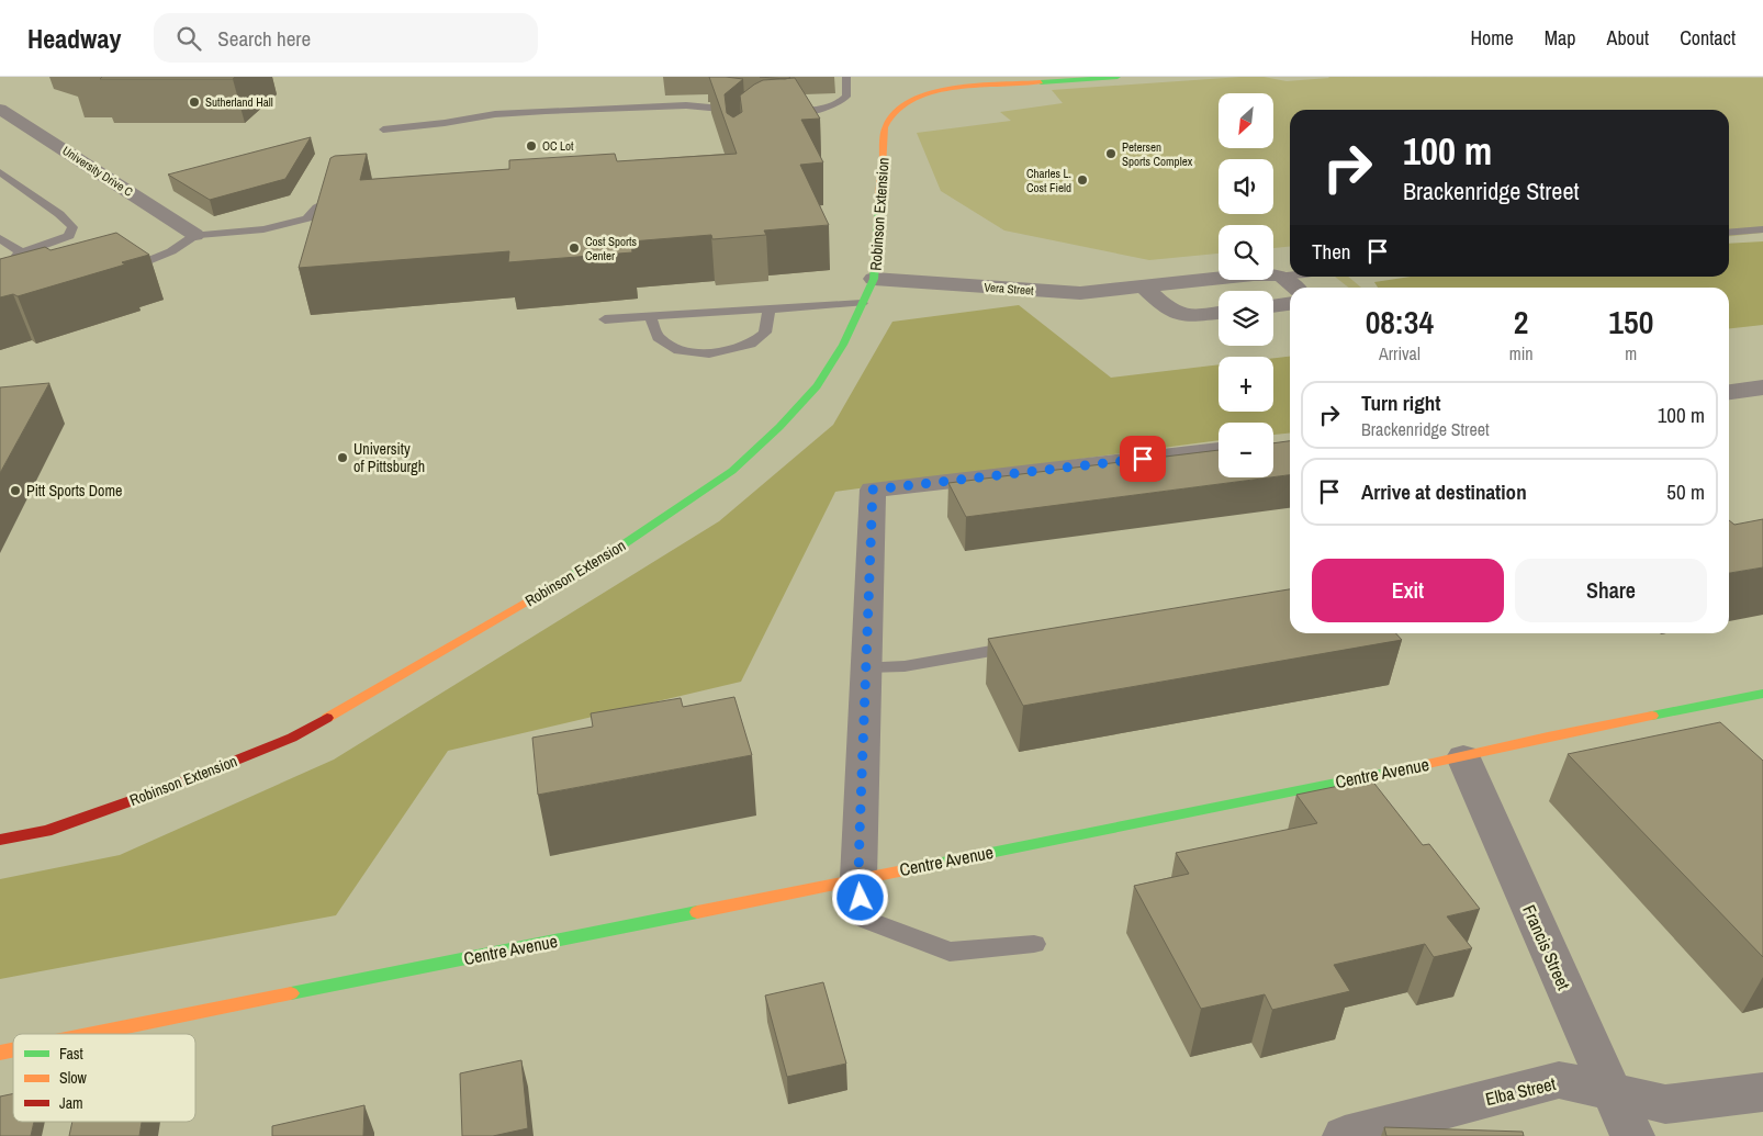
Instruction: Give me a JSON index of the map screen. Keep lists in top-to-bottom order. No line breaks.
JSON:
{"streets":{"street":["University Drive C","Robinson Extension","Vera Street","Centre Avenue","Francis Street","Elba Street"]},"crossings":[["Robinson Extension","Vera Street"],["Centre Avenue","Francis Street"],["Francis Street","Elba Street"]],"places":["Sutherland Hall","OC Lot","Petersen Sports Complex","Charles L. Cost Field","Cost Sports Center","University of Pittsburgh","Pitt Sports Dome"],"legend":["Fast","Slow","Jam"],"north":"bottom left","page":{"header":"Headway","search":"Search here","nav":["Home","Map","About","Contact"],"map_buttons":["+","−"],"turn":["100 m","Brackenridge Street"],"then":"Then","eta":["08:34","Arrival","2","min","150","m"],"list":[{"name":"Turn right","note":"Brackenridge Street","value":"100 m"},{"name":"Arrive at destination","value":"50 m"}],"buttons":["Exit","Share"]}}
